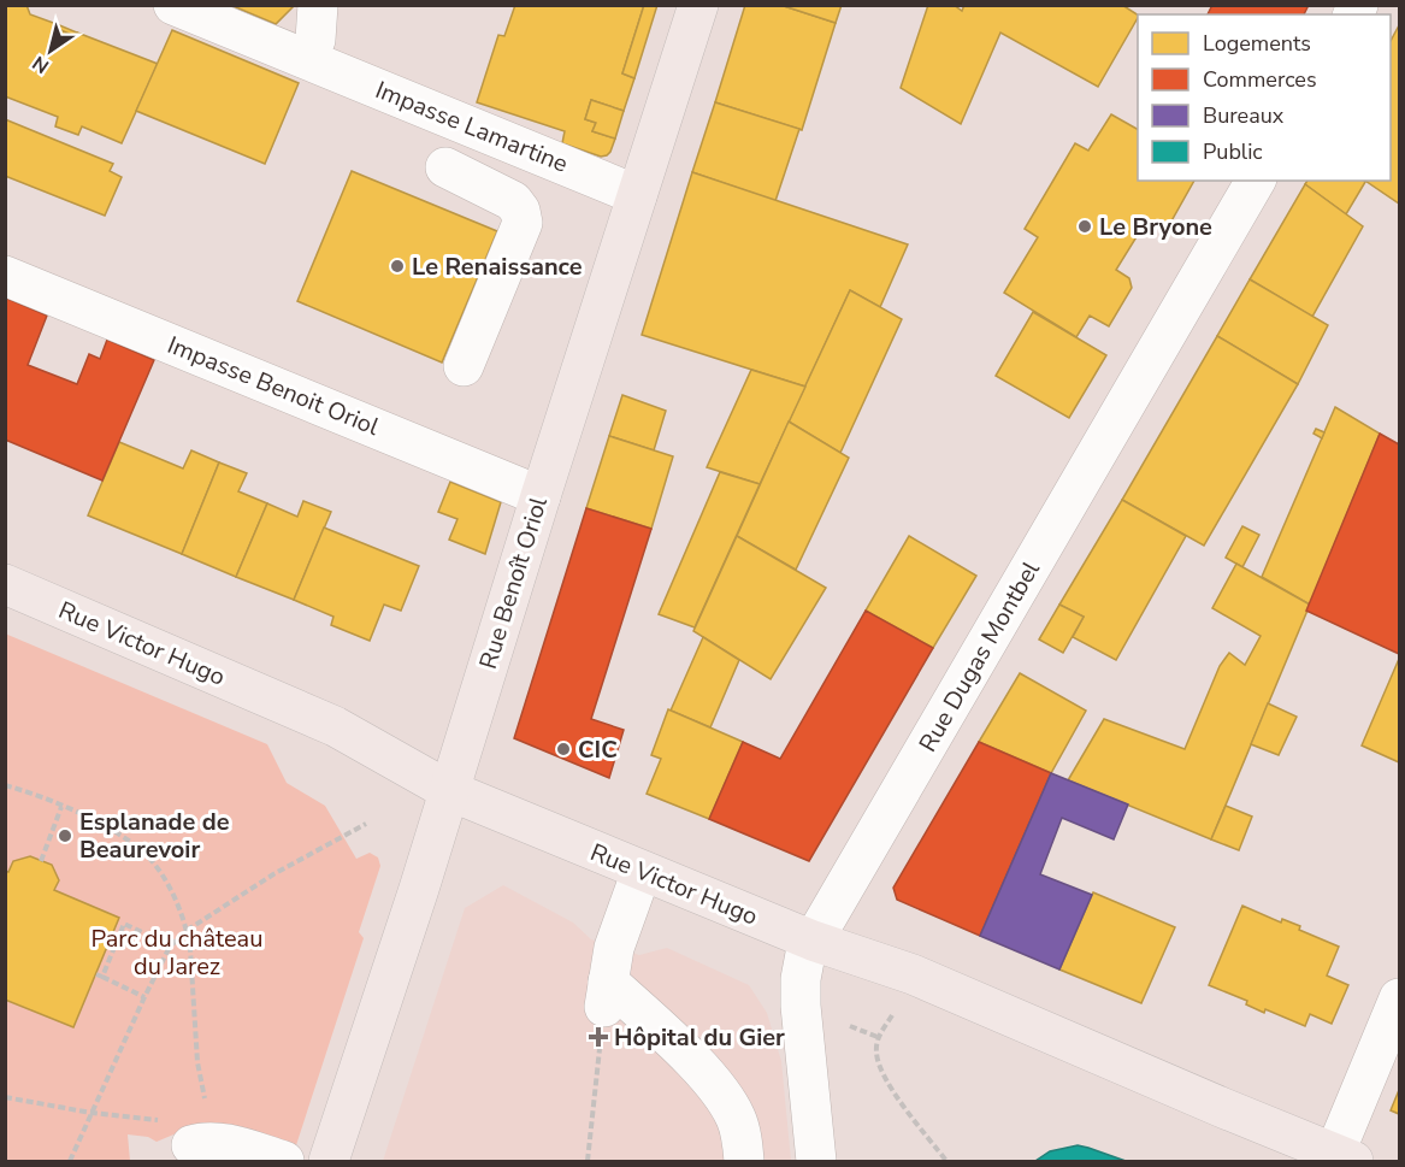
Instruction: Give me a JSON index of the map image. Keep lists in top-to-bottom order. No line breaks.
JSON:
{"streets":{"main road":["Rue Benoît Oriol","Rue Victor Hugo"],"street":["Impasse Lamartine","Impasse Benoit Oriol","Rue Dugas Montbel"]},"crossings":[["Impasse Lamartine","Rue Benoît Oriol"],["Impasse Benoit Oriol","Rue Benoît Oriol"],["Rue Benoît Oriol","Rue Victor Hugo"],["Rue Victor Hugo","Rue Dugas Montbel"]],"parks":["Parc du château du Jarez"],"places":{"other":["Le Bryone","Le Renaissance","CIC","Esplanade de Beaurevoir"],"health":["Hôpital du Gier"]},"legend":["Logements","Commerces","Bureaux","Public"],"north":"bottom left"}
